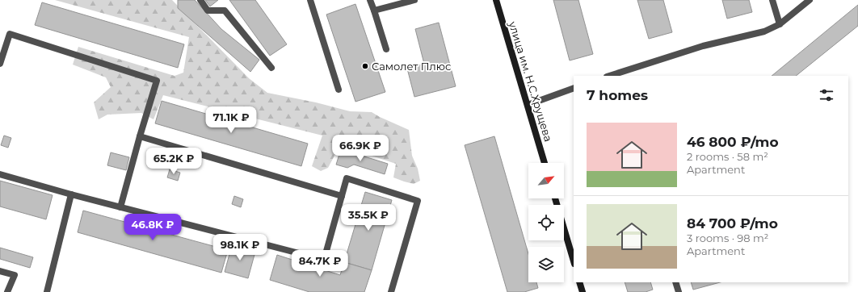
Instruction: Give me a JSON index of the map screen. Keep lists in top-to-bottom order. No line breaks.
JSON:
{"streets":{"main road":["улица им. Н.С.Хрущева"]},"places":["Самолет Плюс"],"north":"top right","page":{"heading":"7 homes","price":["71.1K ₽","66.9K ₽","65.2K ₽","35.5K ₽","46.8K ₽","98.1K ₽","84.7K ₽"],"list":[{"name":"46 800 ₽/mo","note":"2 rooms · 58 m² · Apartment"},{"name":"84 700 ₽/mo","note":"3 rooms · 98 m² · Apartment"}]}}
